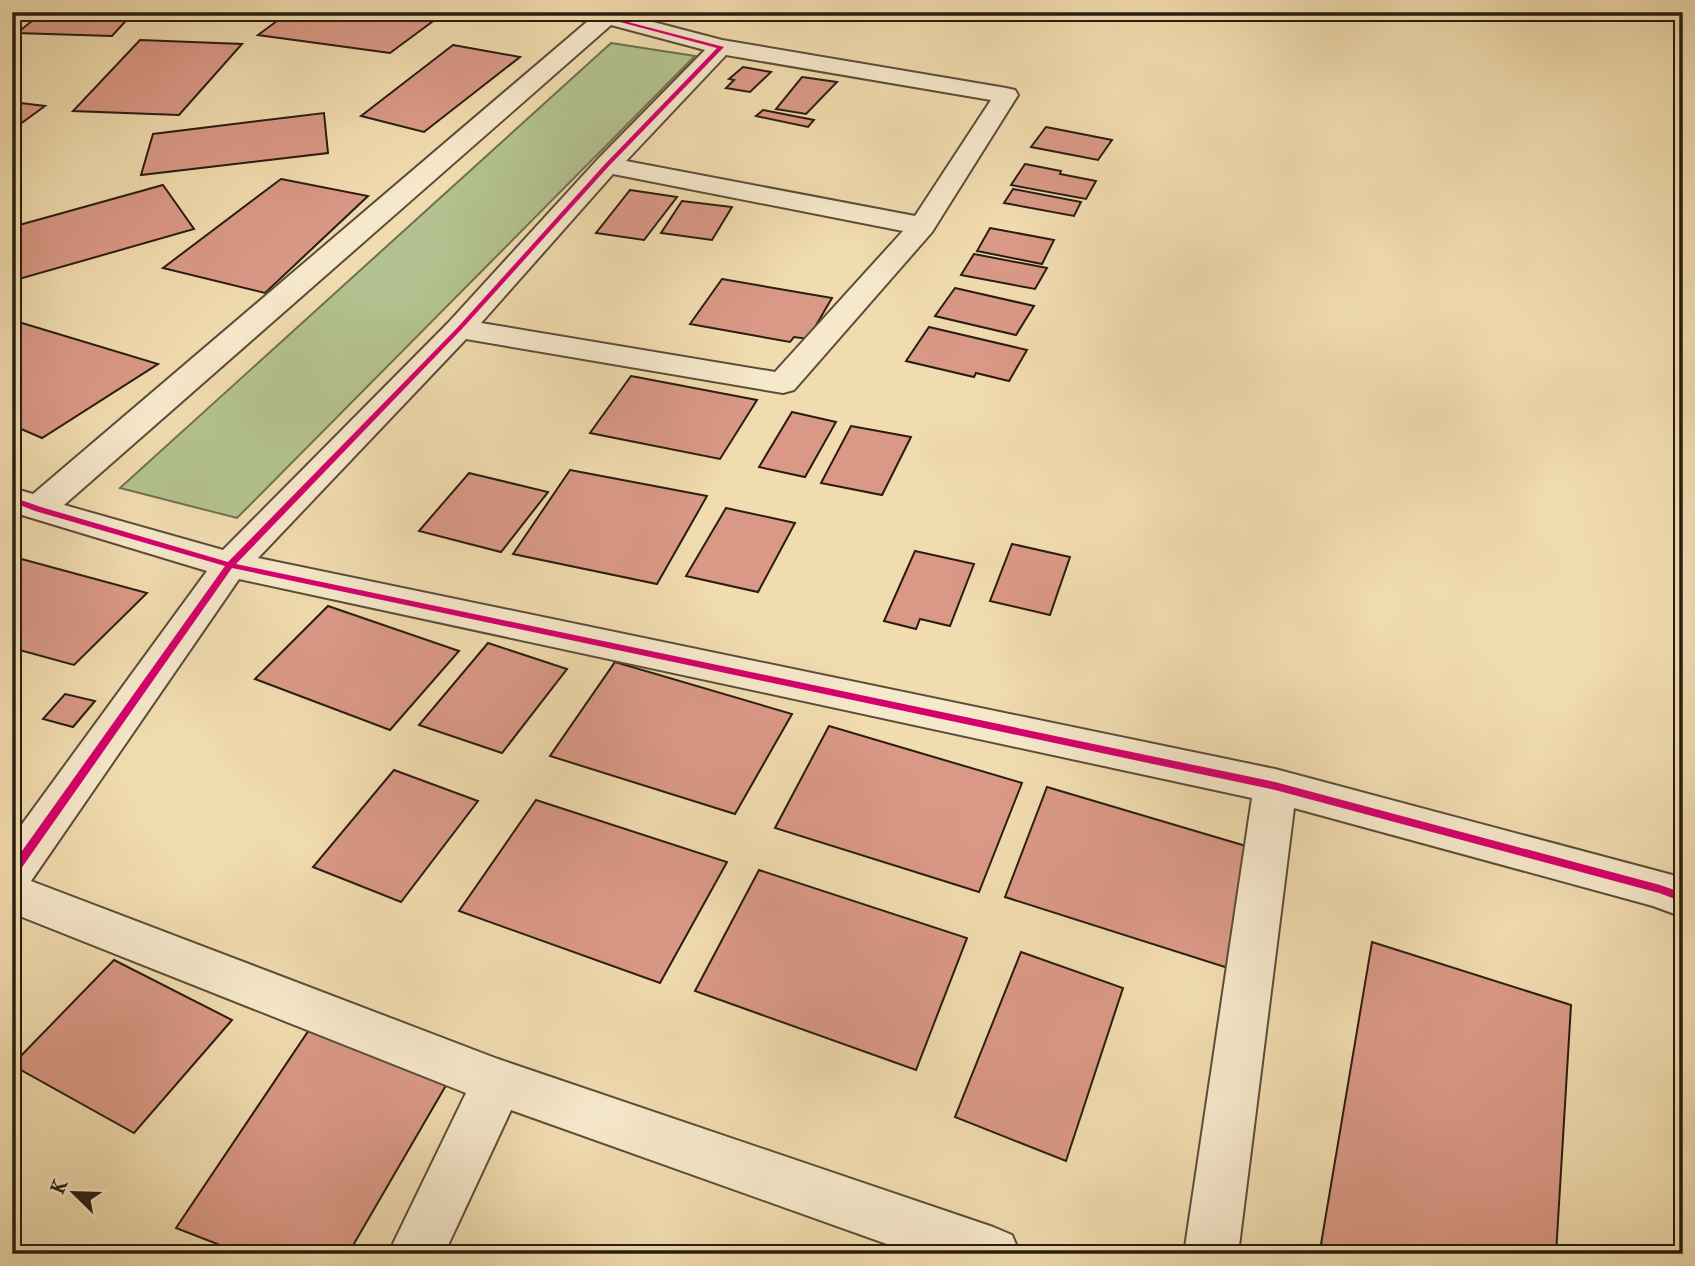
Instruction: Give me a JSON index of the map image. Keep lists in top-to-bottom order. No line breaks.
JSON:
{"north":"top left"}
